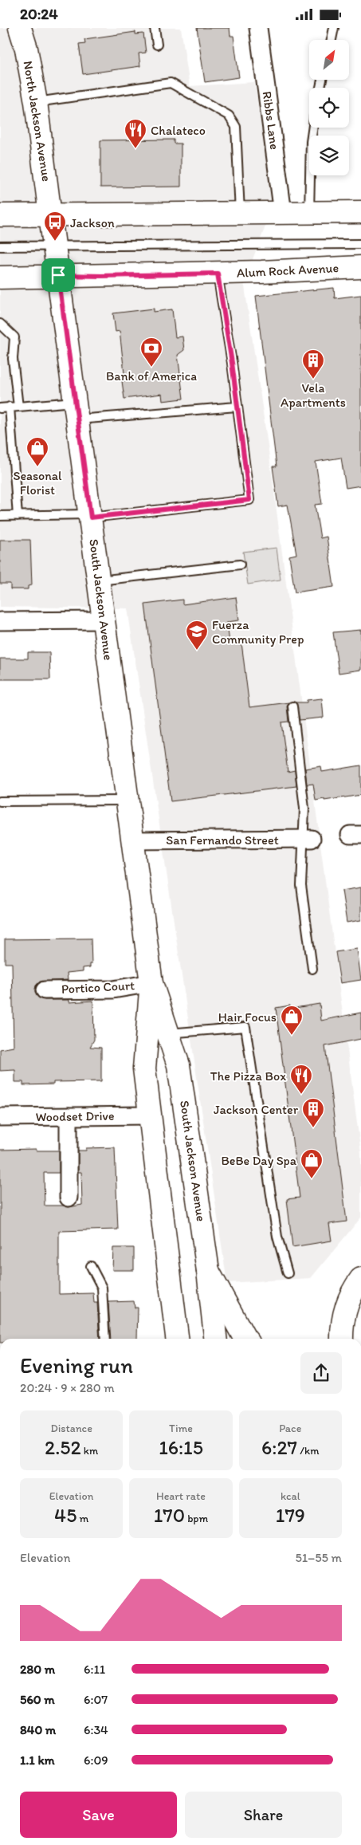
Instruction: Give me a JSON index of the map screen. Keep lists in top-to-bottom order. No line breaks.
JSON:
{"streets":{"main road":["North Jackson Avenue","Alum Rock Avenue","South Jackson Avenue"],"street":["Ribbs Lane","San Fernando Street","Portico Court","Woodset Drive"]},"crossings":[["North Jackson Avenue","South Jackson Avenue"],["Alum Rock Avenue","South Jackson Avenue"],["South Jackson Avenue","San Fernando Street"],["South Jackson Avenue","Portico Court"],["South Jackson Avenue","Woodset Drive"]],"places":{"restaurant":["Chalateco","The Pizza Box"],"bus stop":["Jackson"],"bank":["Bank of America"],"building":["Vela Apartments","Jackson Center"],"shop":["Seasonal Florist","Hair Focus","BeBe Day Spa"],"school or university":["Fuerza Community Prep"]},"north":"top right","page":{"status":"20:24","heading":["Evening run","20:24 · 9 × 280 m"],"stats":[["Distance","2.52 km"],["Time","16:15"],["Pace","6:27 /km"],["Elevation","45 m"],["Heart rate","170 bpm"],["kcal","179"]],"chart":["Elevation","51–55 m"],"list":[{"name":"280 m","note":"6:11"},{"name":"560 m","note":"6:07"},{"name":"840 m","note":"6:34"},{"name":"1.1 km","note":"6:09"}],"buttons":["Save","Share"]}}
